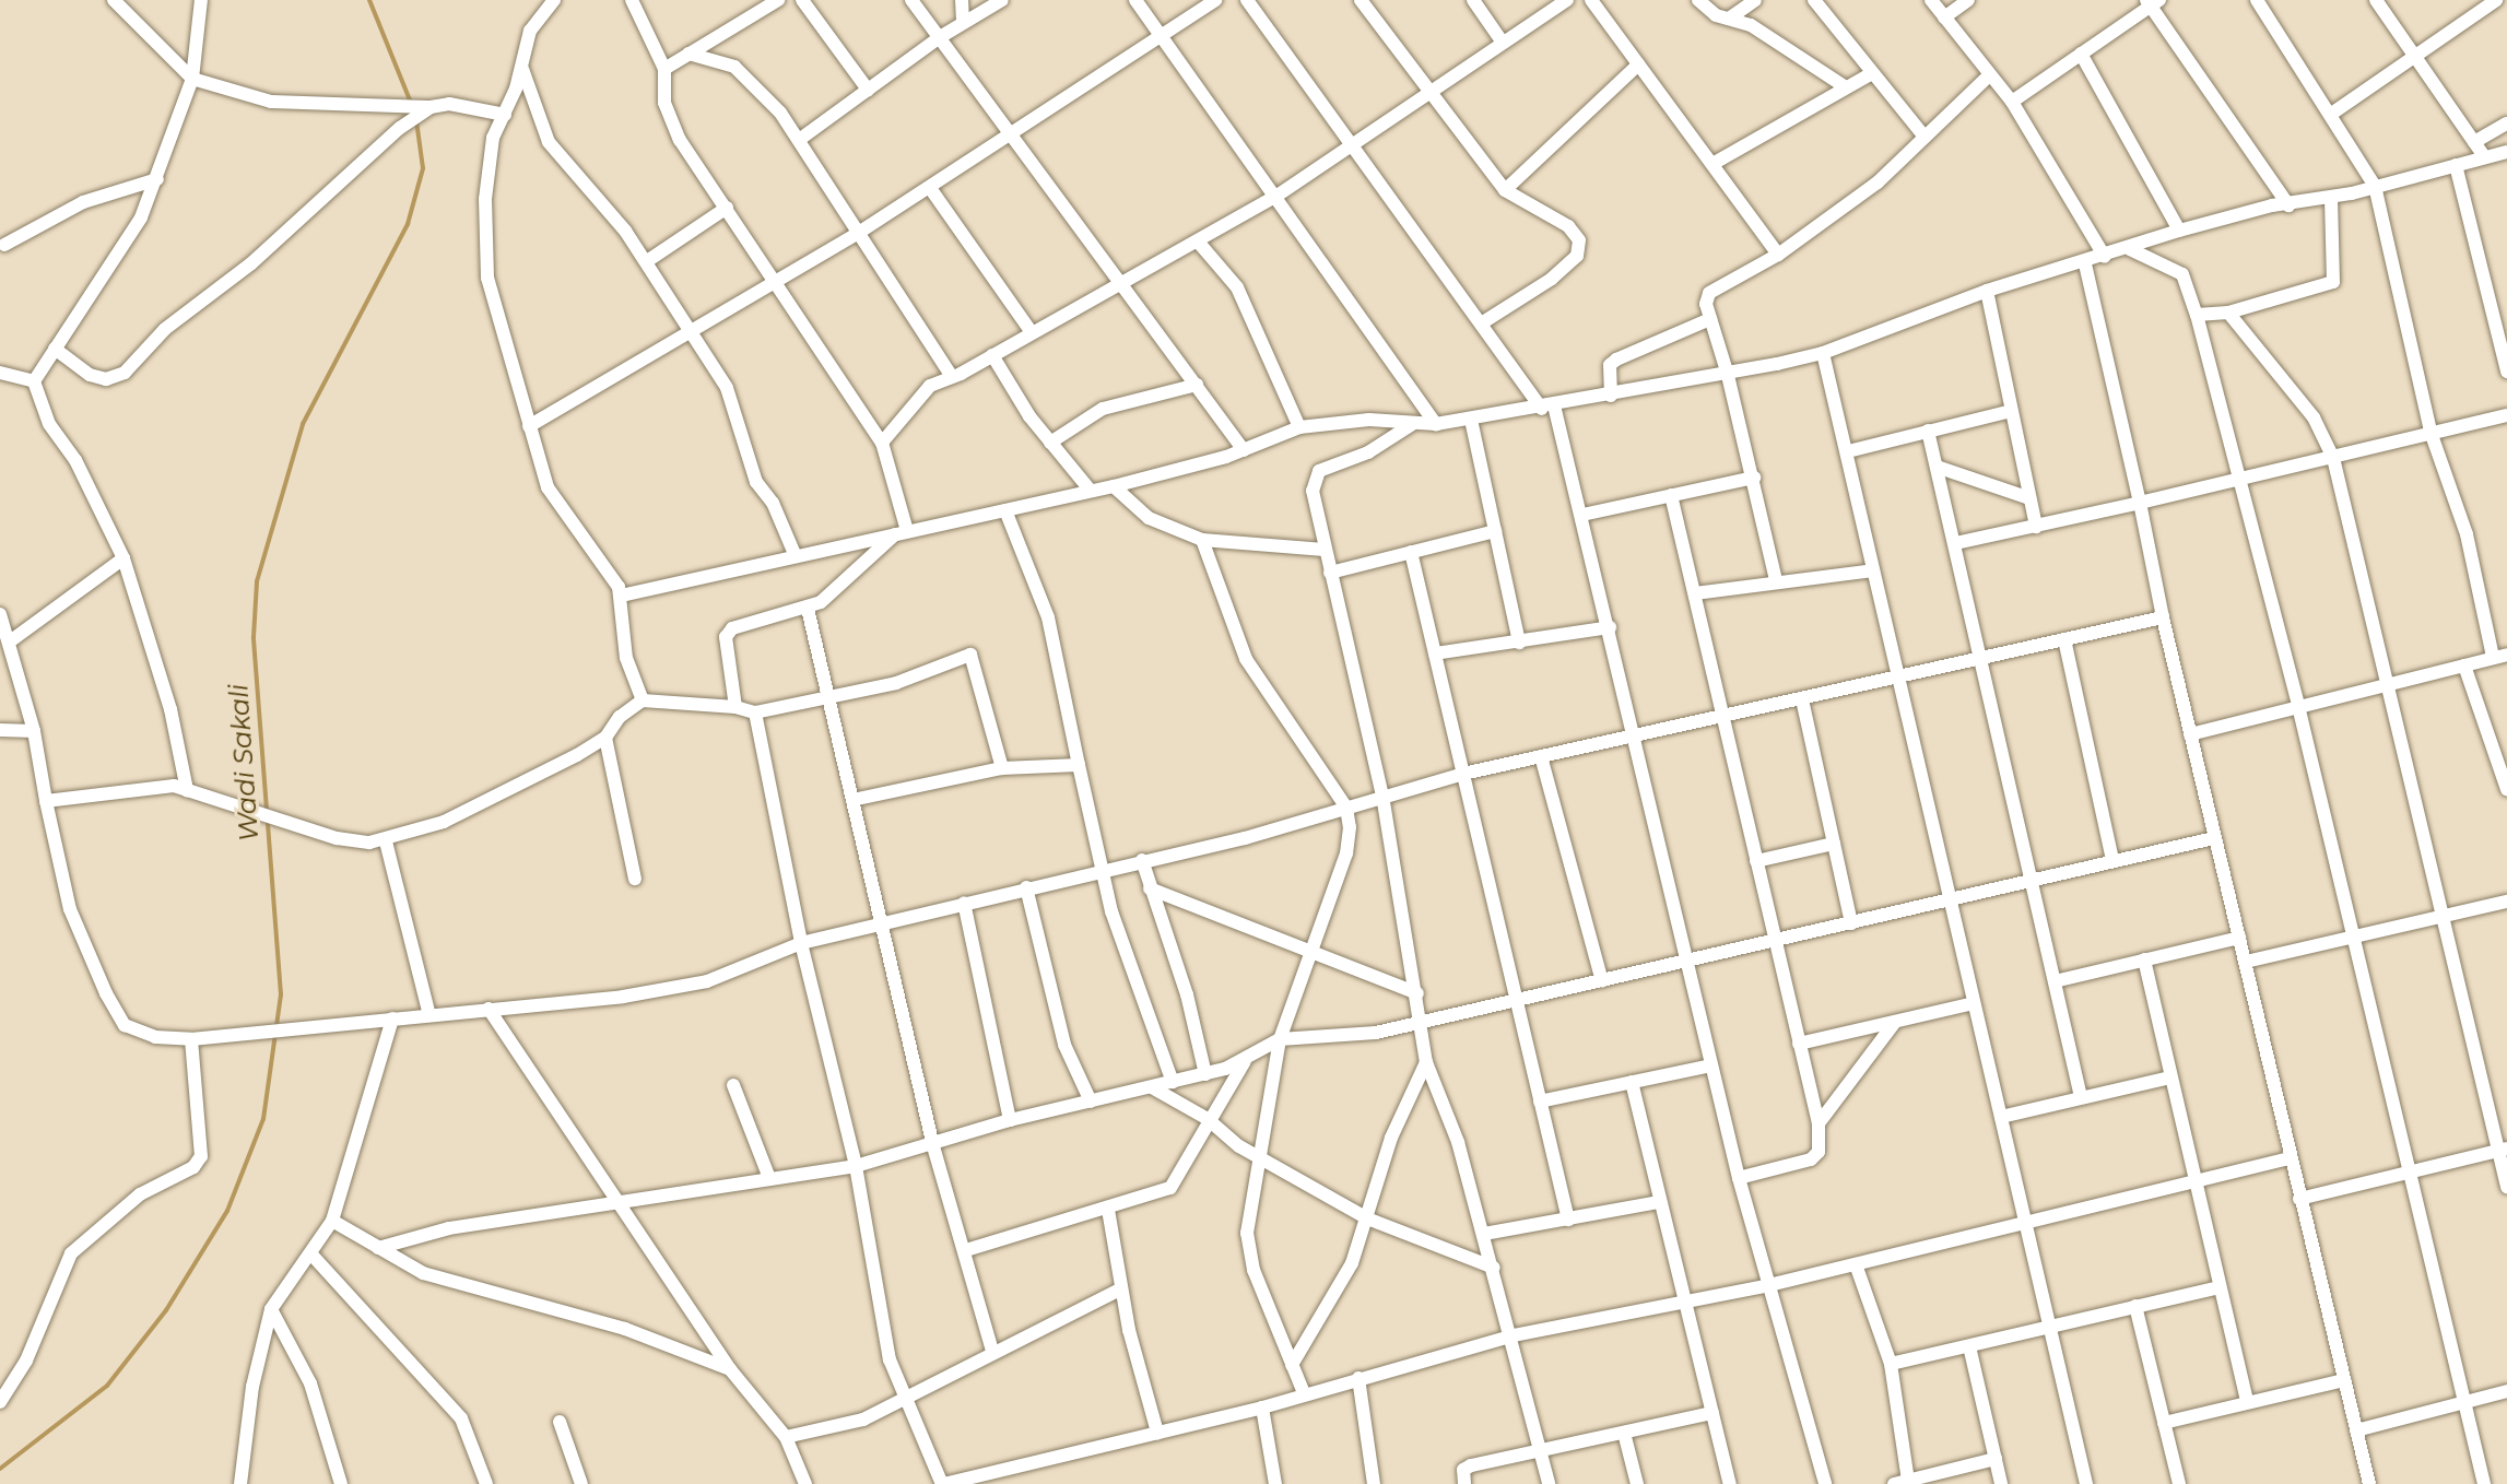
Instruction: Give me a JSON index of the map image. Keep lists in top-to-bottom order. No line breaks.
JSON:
{"water":["Wadi Sakali"]}
